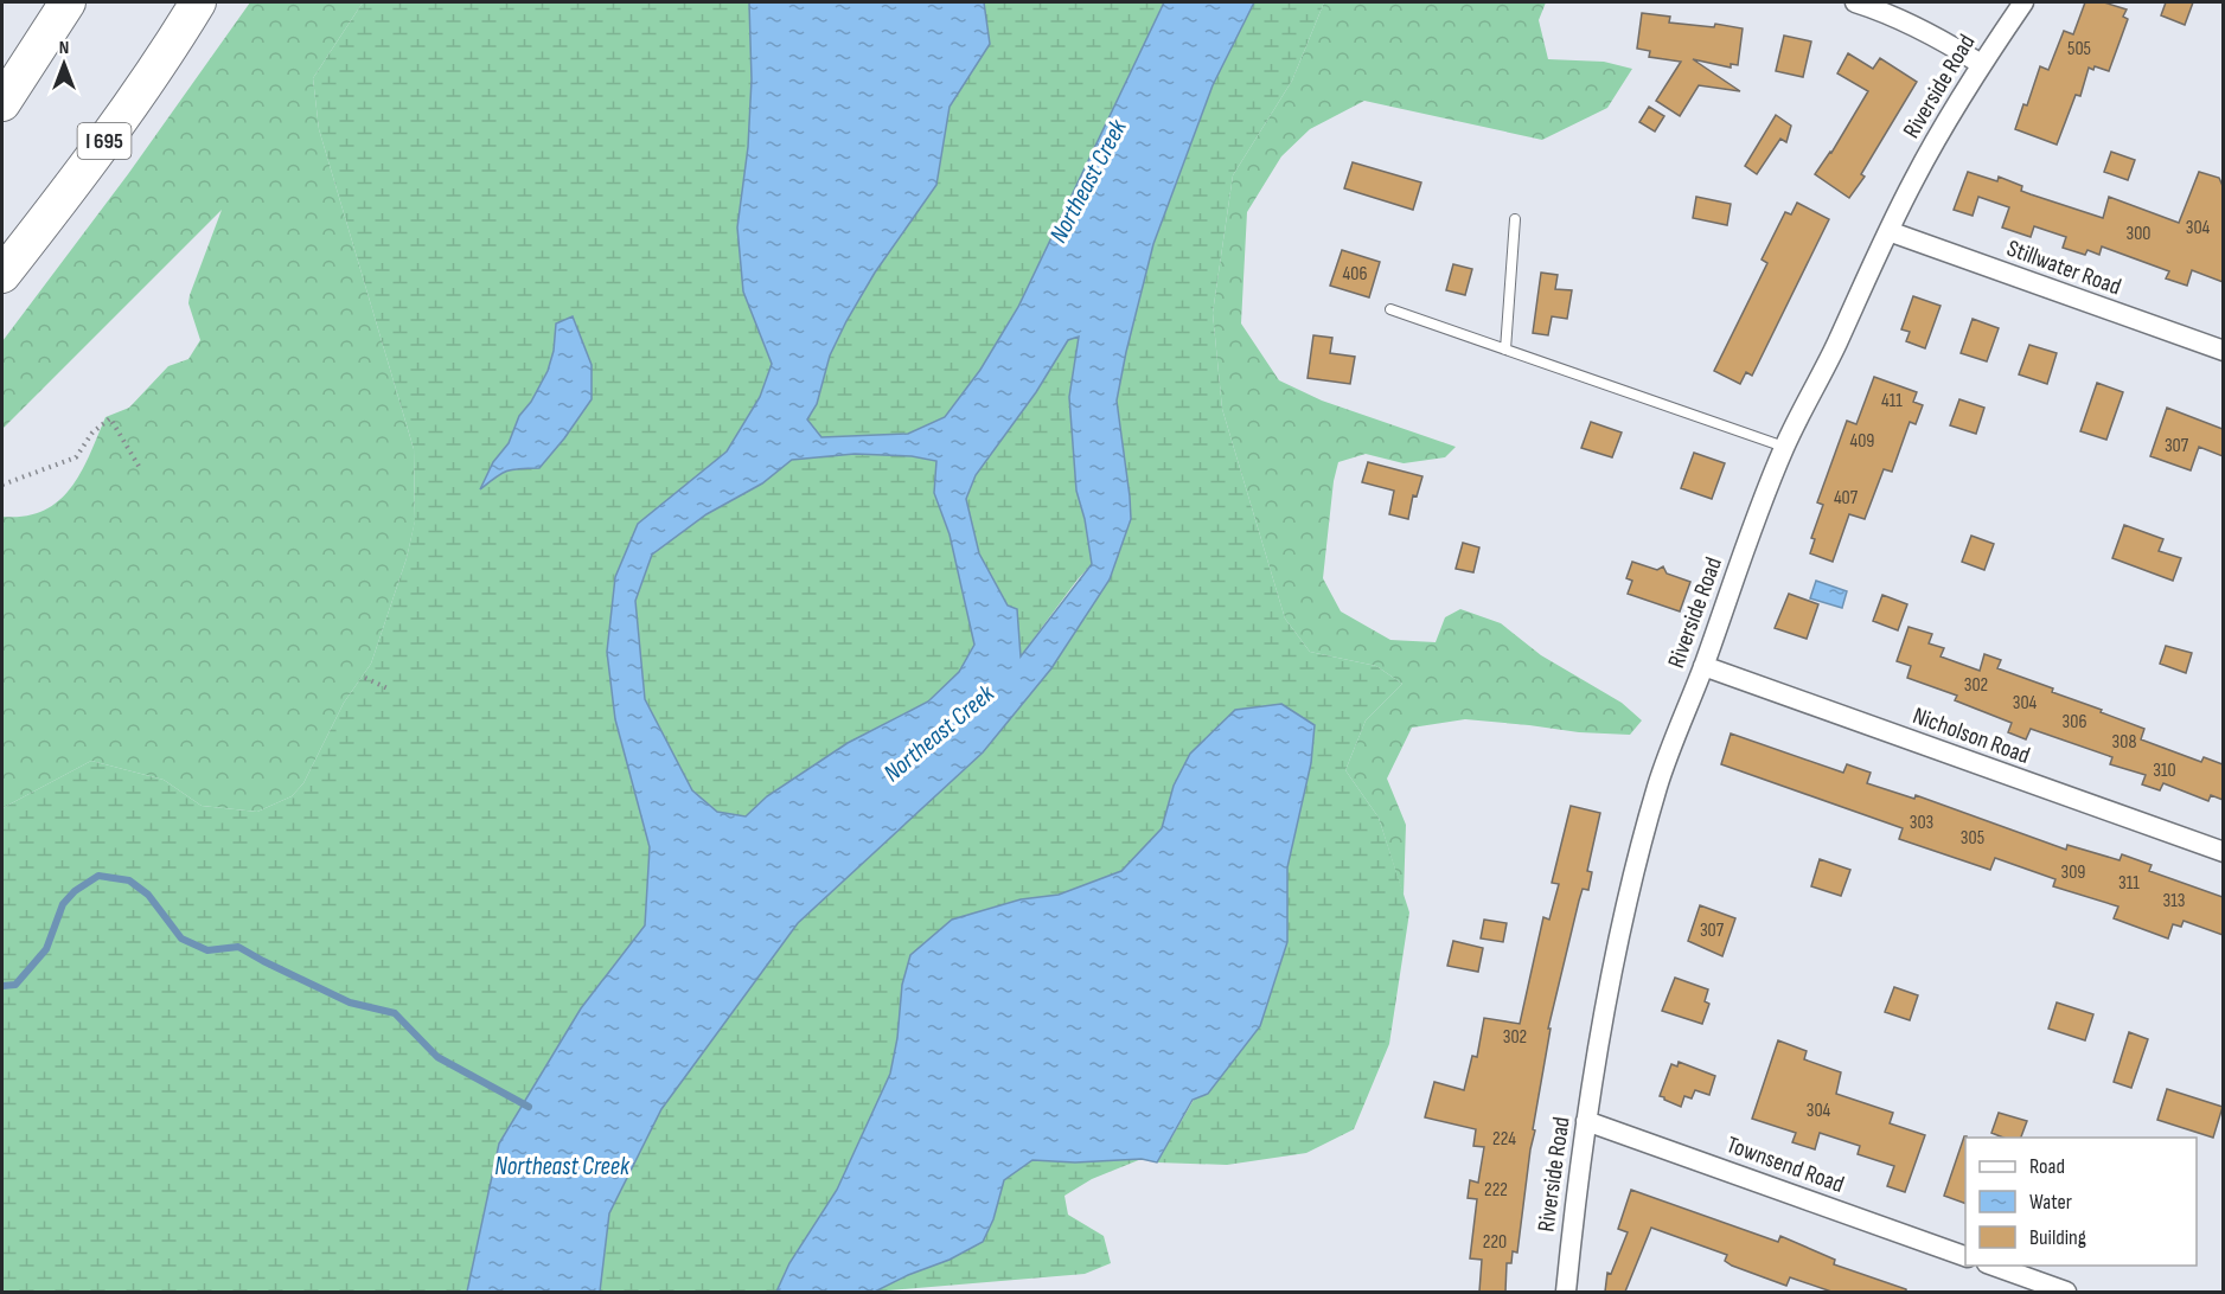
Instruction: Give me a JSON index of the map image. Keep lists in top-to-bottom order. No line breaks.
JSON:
{"streets":{"highway":["I 695"],"street":["Riverside Road","Stillwater Road","Nicholson Road","Townsend Road"]},"crossings":[["Riverside Road","Stillwater Road"],["Riverside Road","Nicholson Road"],["Riverside Road","Townsend Road"]],"water":["Northeast Creek"],"house_numbers":["505","304","300","406","411","409","307","407","302","304","306","308","310","303","305","309","311","313","307","302","304","224","222","220"],"legend":["Road","Water","Building"],"north":"top"}
